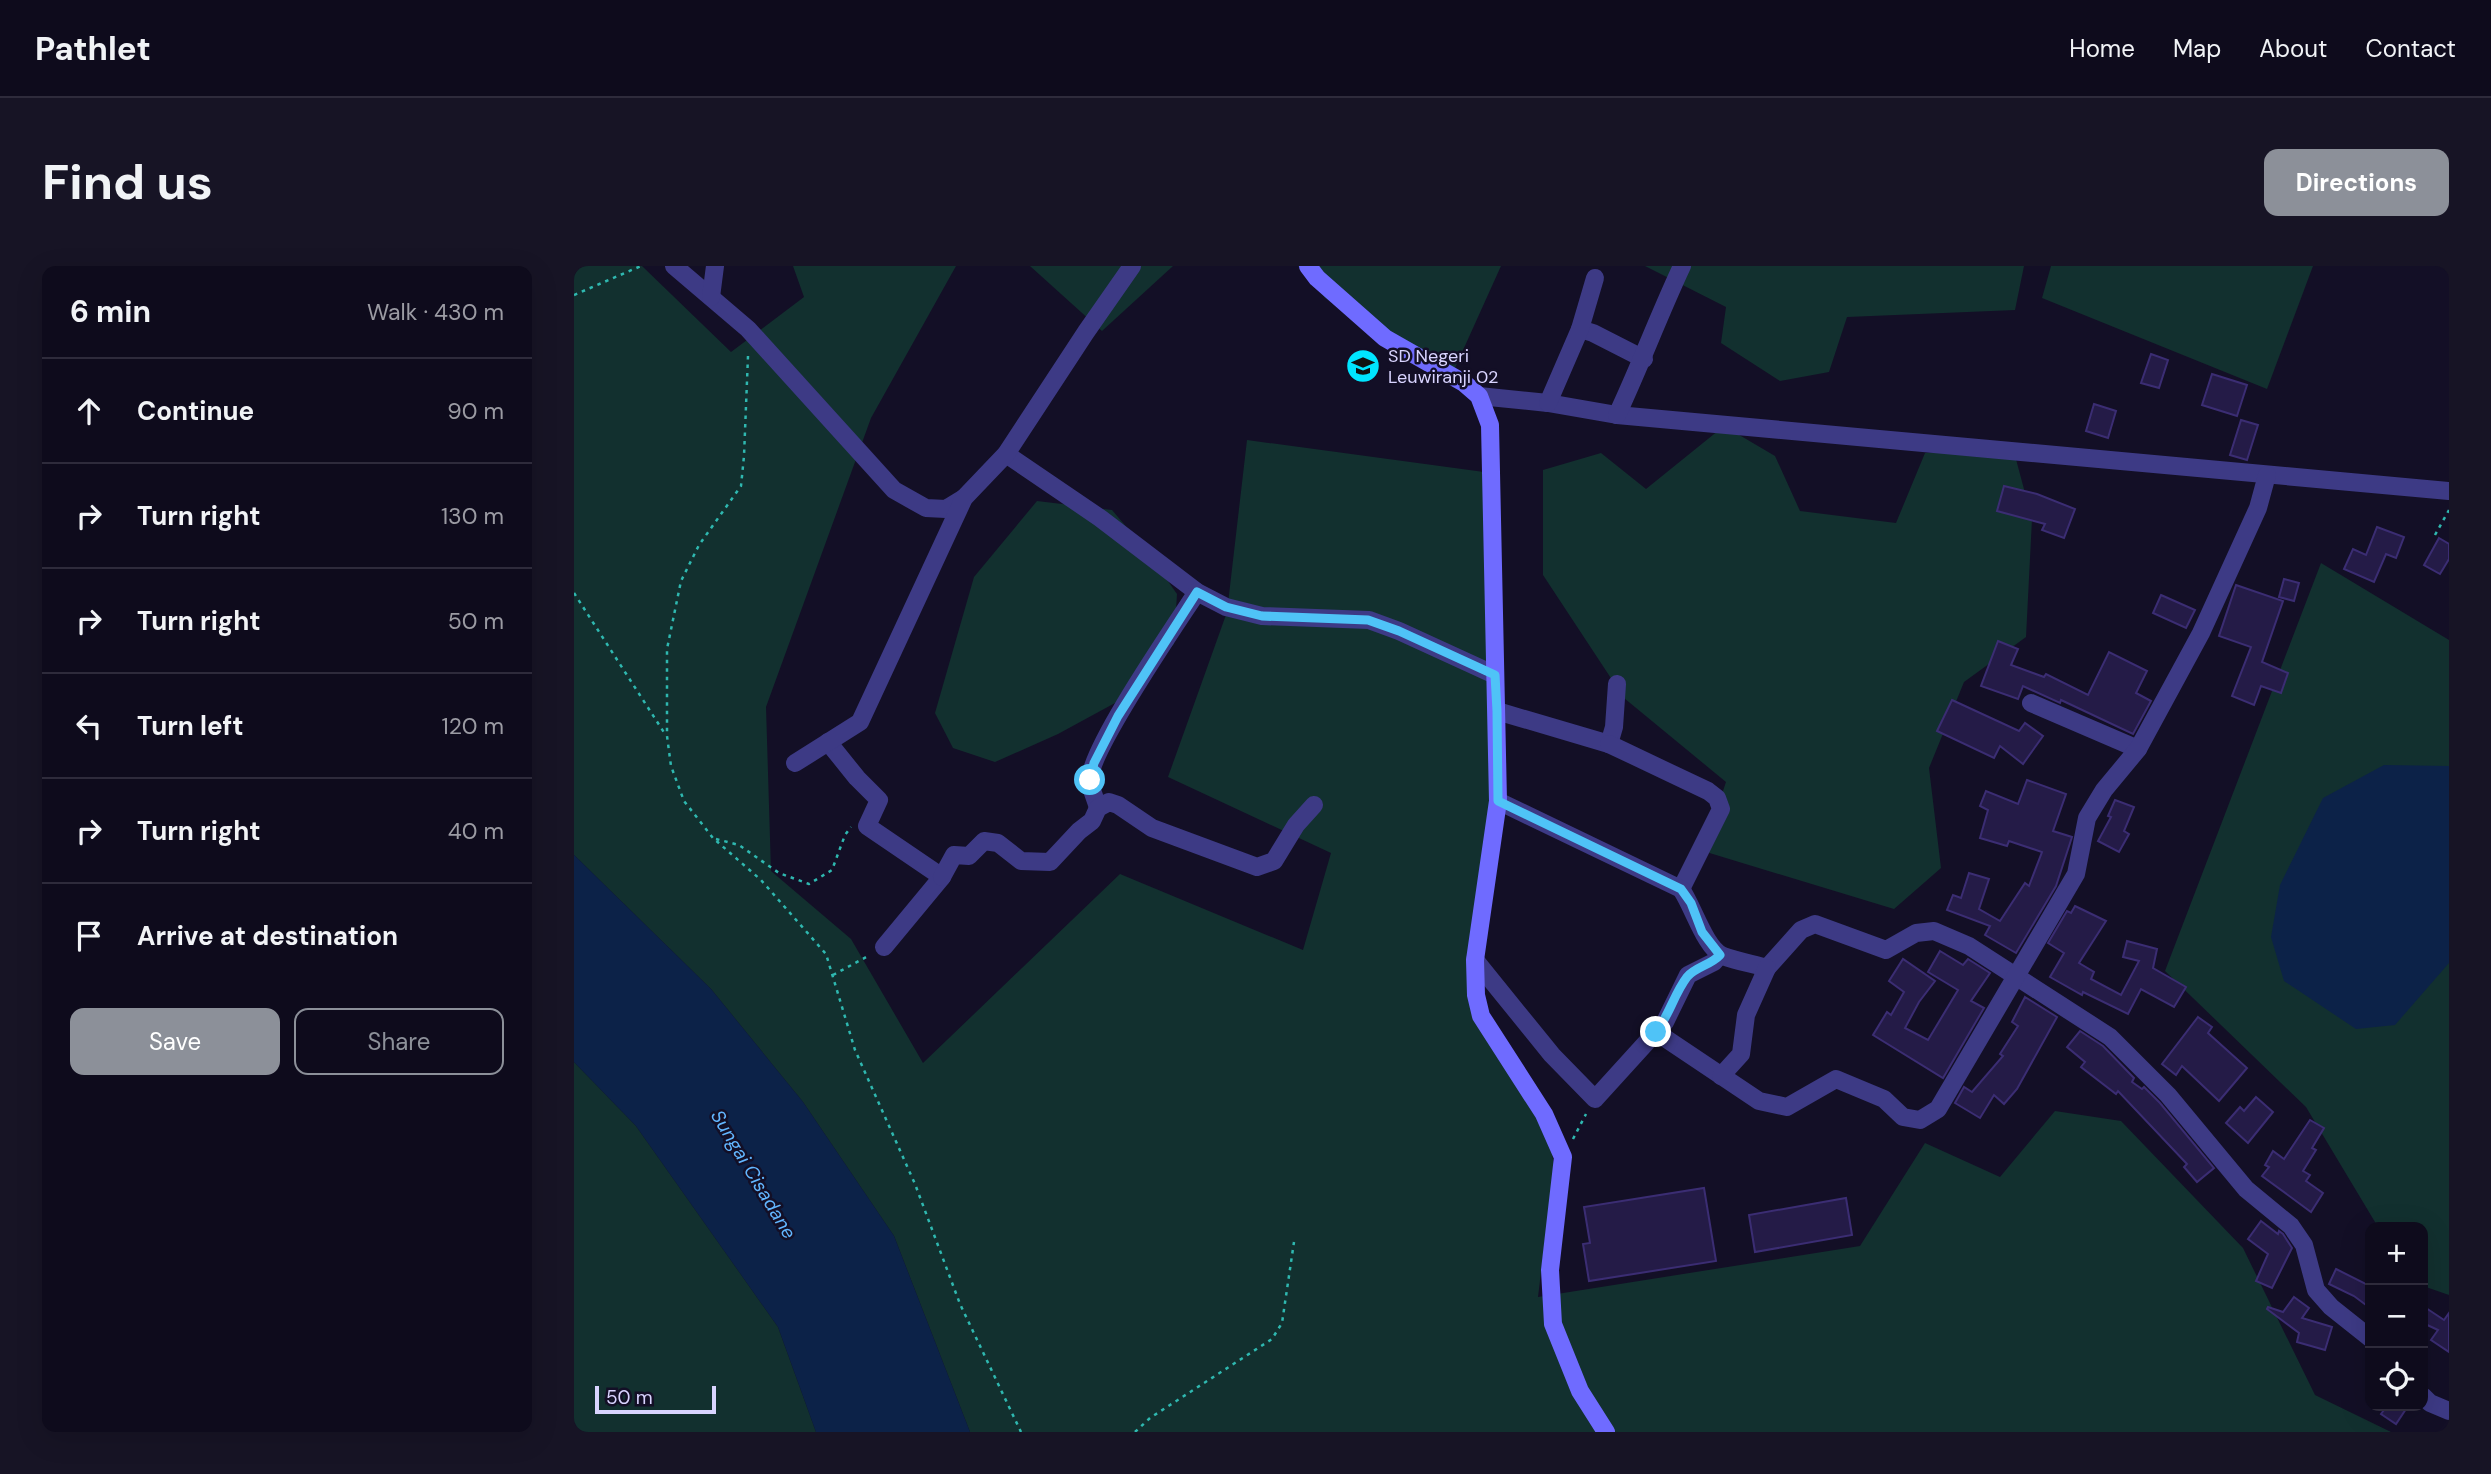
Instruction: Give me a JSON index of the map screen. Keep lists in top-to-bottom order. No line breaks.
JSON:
{"water":["Sungai Cisadane"],"places":{"school or university":["SD Negeri Leuwiranji 02"]},"scale_bar":"50 m","page":{"header":"Pathlet","nav":["Home","Map","About","Contact"],"buttons":["Directions",["Save","Share"]],"title":"Find us","heading":["6 min","Walk · 430 m"],"list":[["Continue","90 m"],["Turn right","130 m"],["Turn right","50 m"],["Turn left","120 m"],["Turn right","40 m"],"Arrive at destination"],"map_buttons":["+","−"],"scale":"50 m"}}
